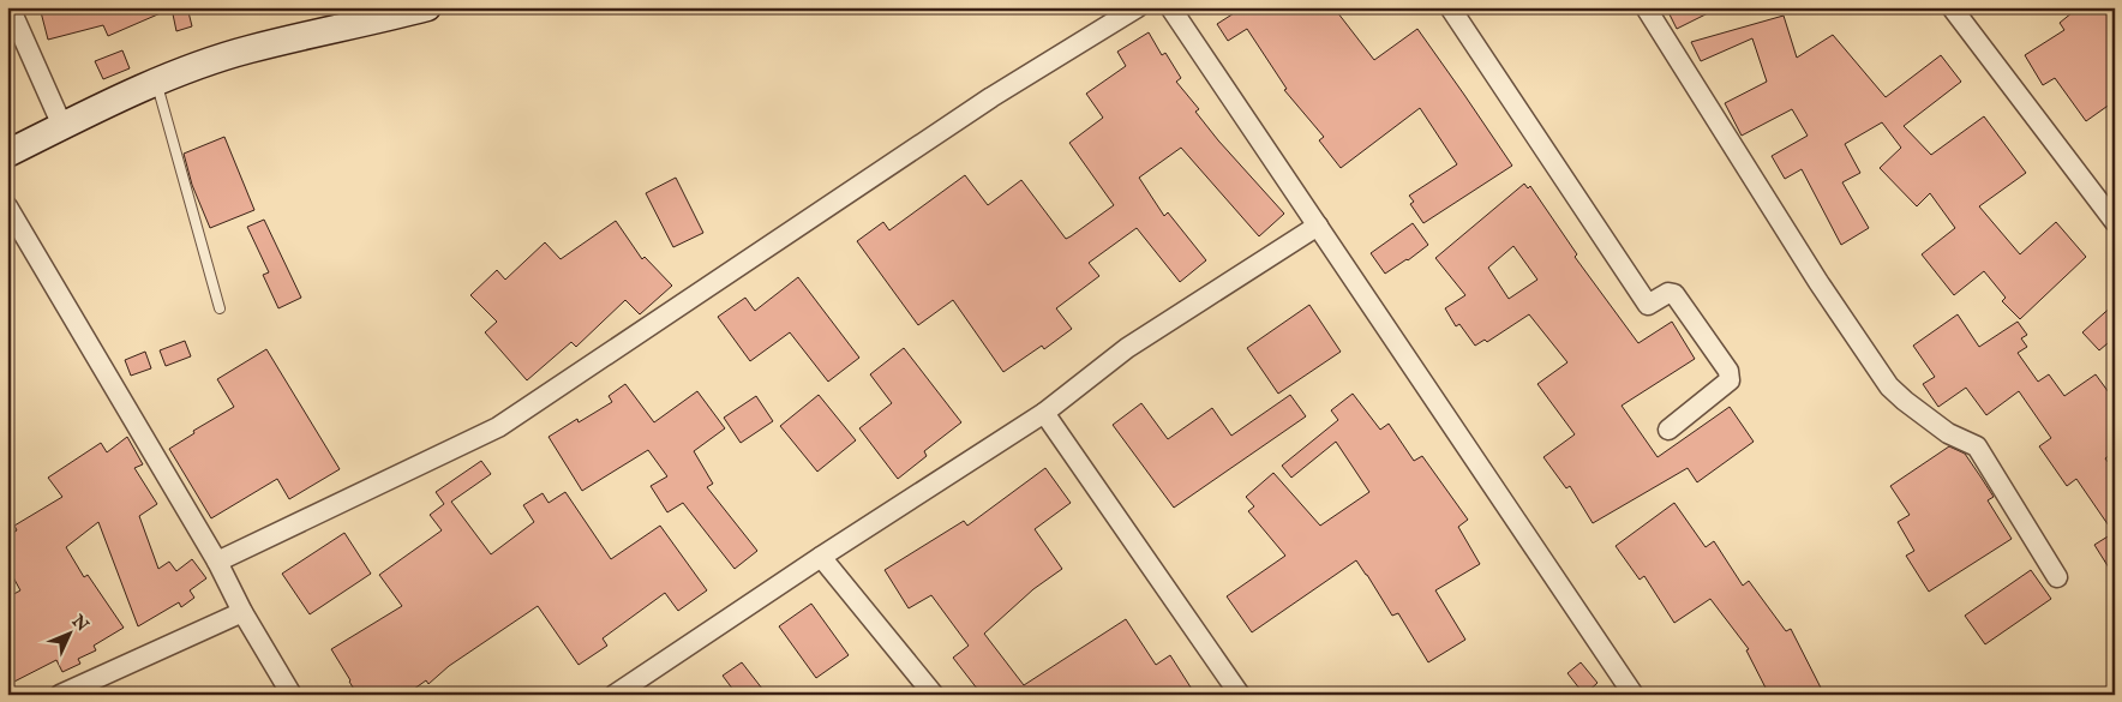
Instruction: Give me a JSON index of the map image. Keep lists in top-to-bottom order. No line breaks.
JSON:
{"north":"top right"}
